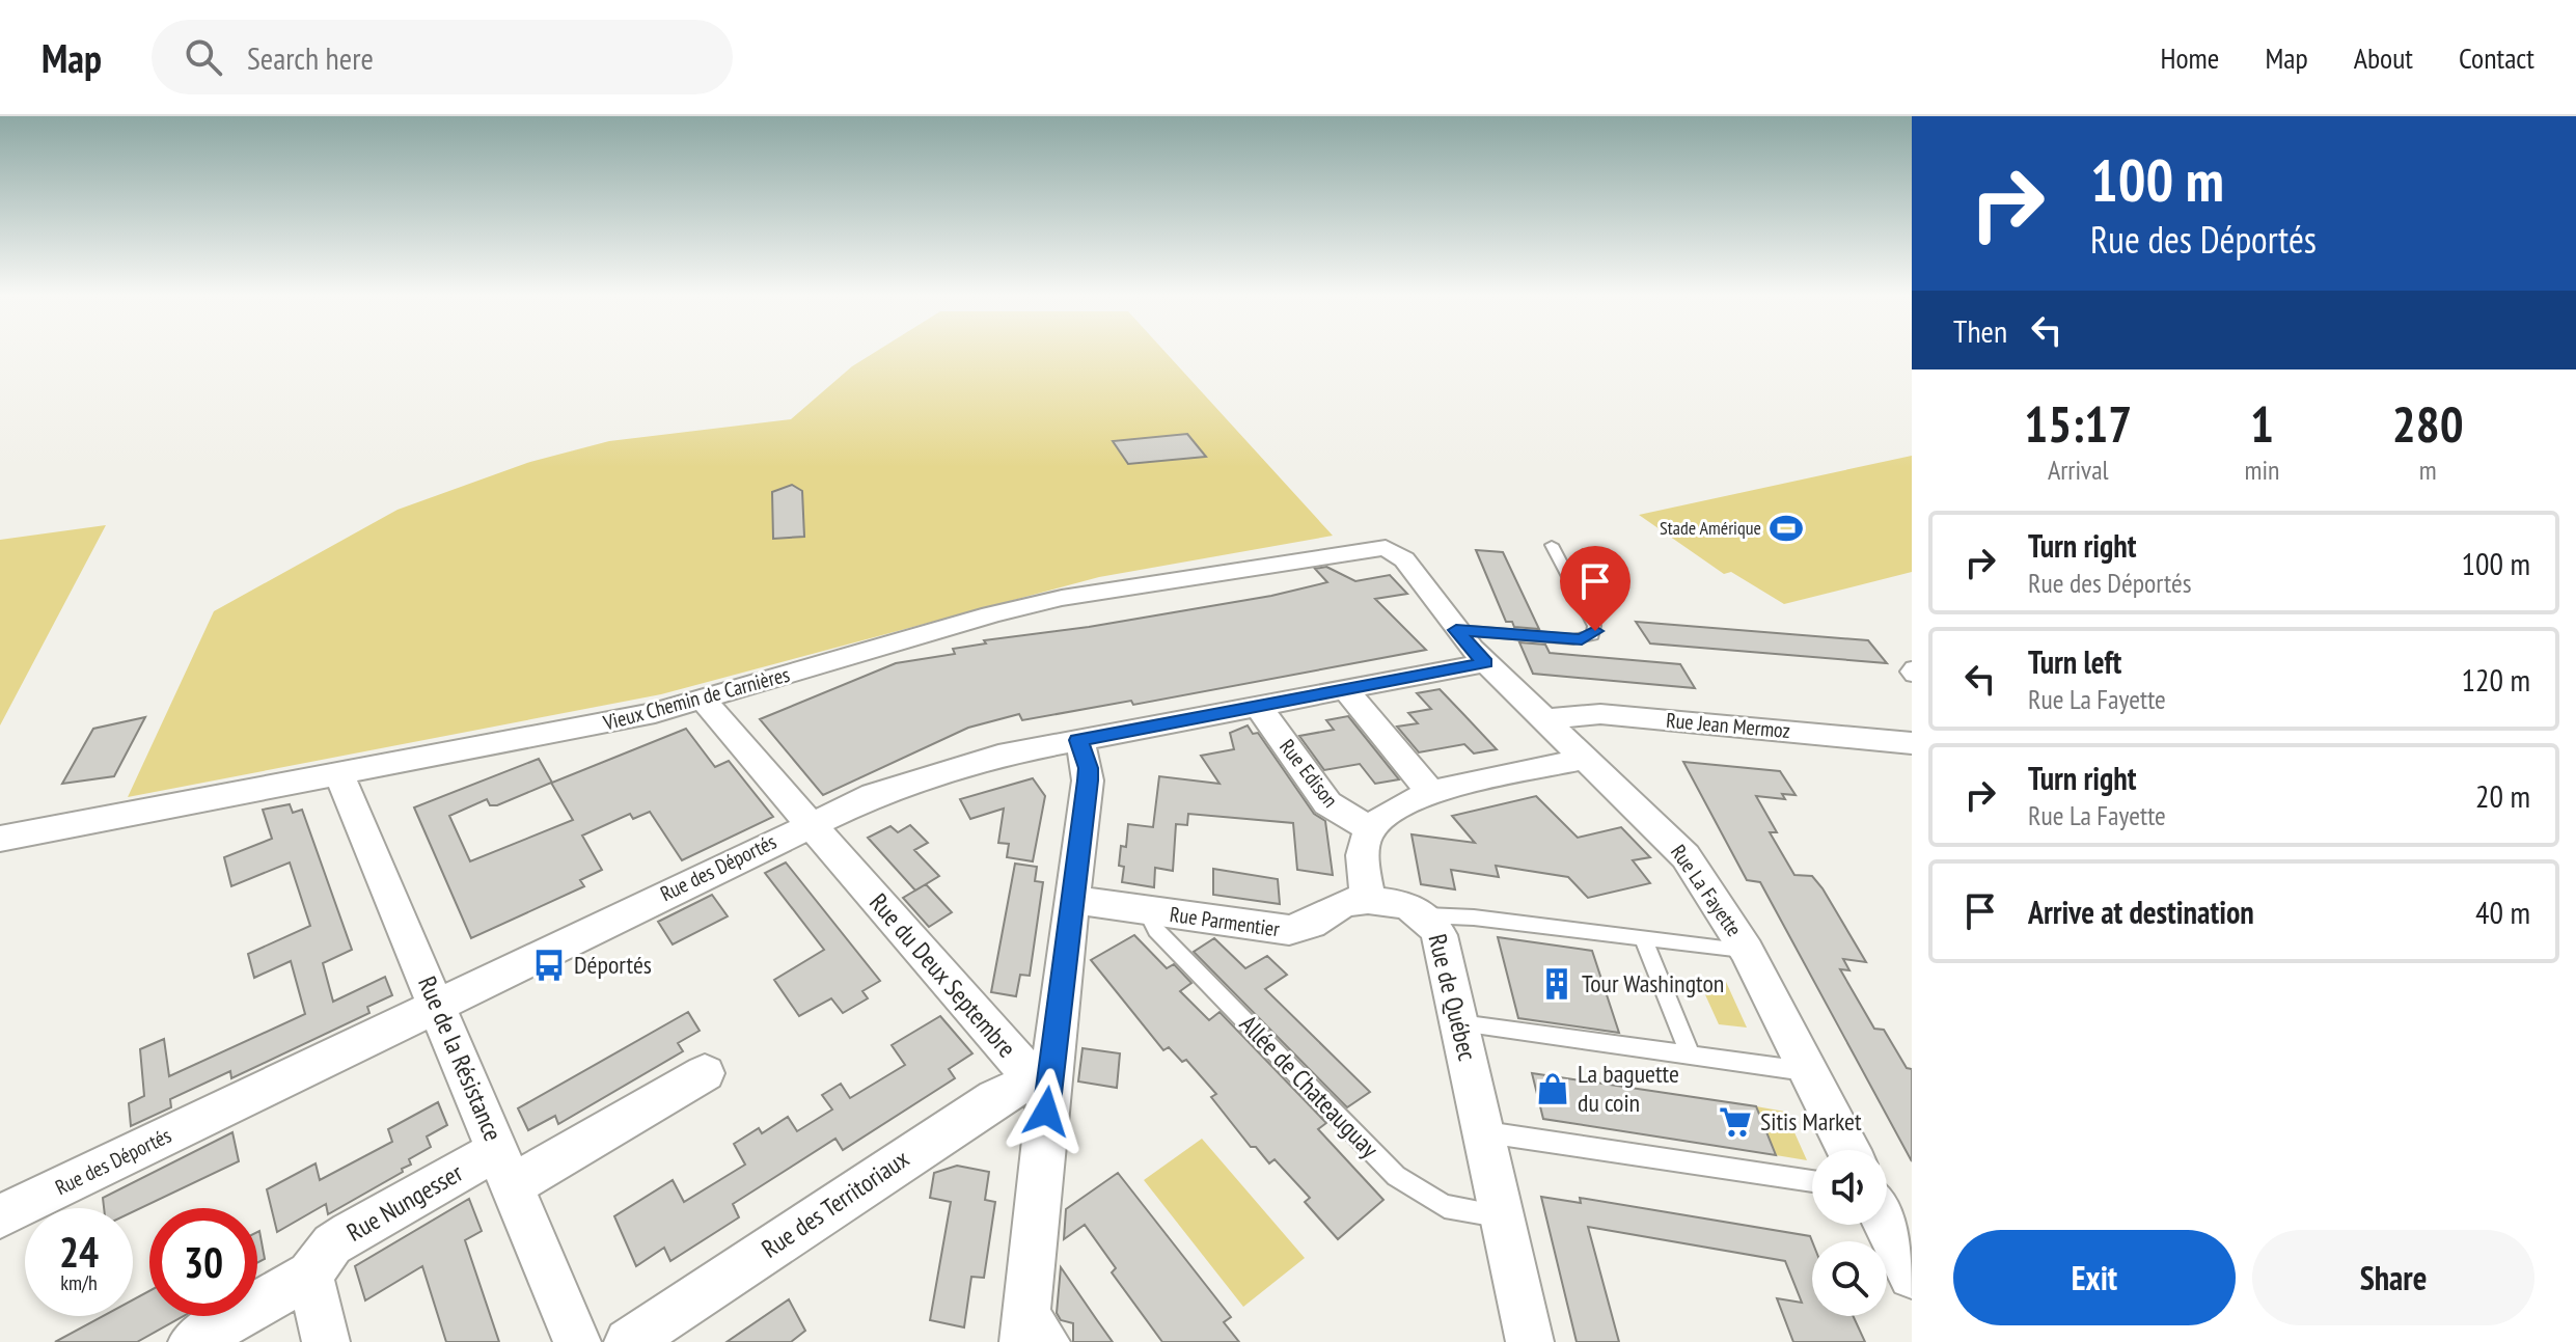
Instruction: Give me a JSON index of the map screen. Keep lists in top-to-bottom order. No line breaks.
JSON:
{"streets":{"street":["Vieux Chemin de Carnières","Rue Jean Mermoz","Rue Edison","Rue des Déportés","Rue La Fayette","Rue Parmentier","Rue du Deux Septembre","Rue de Québec","Rue de la Résistance","Rue Nungesser","Rue des Territoriaux"],"lane":["Allée de Chateauguay"]},"crossings":[["Vieux Chemin de Carnières","Rue La Fayette"],["Vieux Chemin de Carnières","Rue du Deux Septembre"],["Vieux Chemin de Carnières","Rue de la Résistance"],["Rue Jean Mermoz","Rue La Fayette"],["Rue Edison","Rue des Déportés"],["Rue des Déportés","Rue La Fayette"],["Rue des Déportés","Rue du Deux Septembre"],["Rue des Déportés","Rue de la Résistance"],["Rue Parmentier","Rue de Québec"],["Rue Parmentier","Allée de Chateauguay"],["Rue du Deux Septembre","Rue des Territoriaux"],["Rue de Québec","Allée de Chateauguay"],["Rue de la Résistance","Rue Nungesser"]],"places":{"sports":["Stade Amérique"],"bus stop":["Déportés"],"building":["Tour Washington"],"shop":["La baguette du coin"],"supermarket":["Sitis Market"]},"page":{"header":"Map","search":"Search here","nav":["Home","Map","About","Contact"],"turn":["100 m","Rue des Déportés"],"then":"Then","eta":["15:17","Arrival","1","min","280","m"],"list":[{"name":"Turn right","note":"Rue des Déportés","value":"100 m"},{"name":"Turn left","note":"Rue La Fayette","value":"120 m"},{"name":"Turn right","note":"Rue La Fayette","value":"20 m"},{"name":"Arrive at destination","value":"40 m"}],"speed":"24 km/h","limit":"30","buttons":["Exit","Share"]}}
